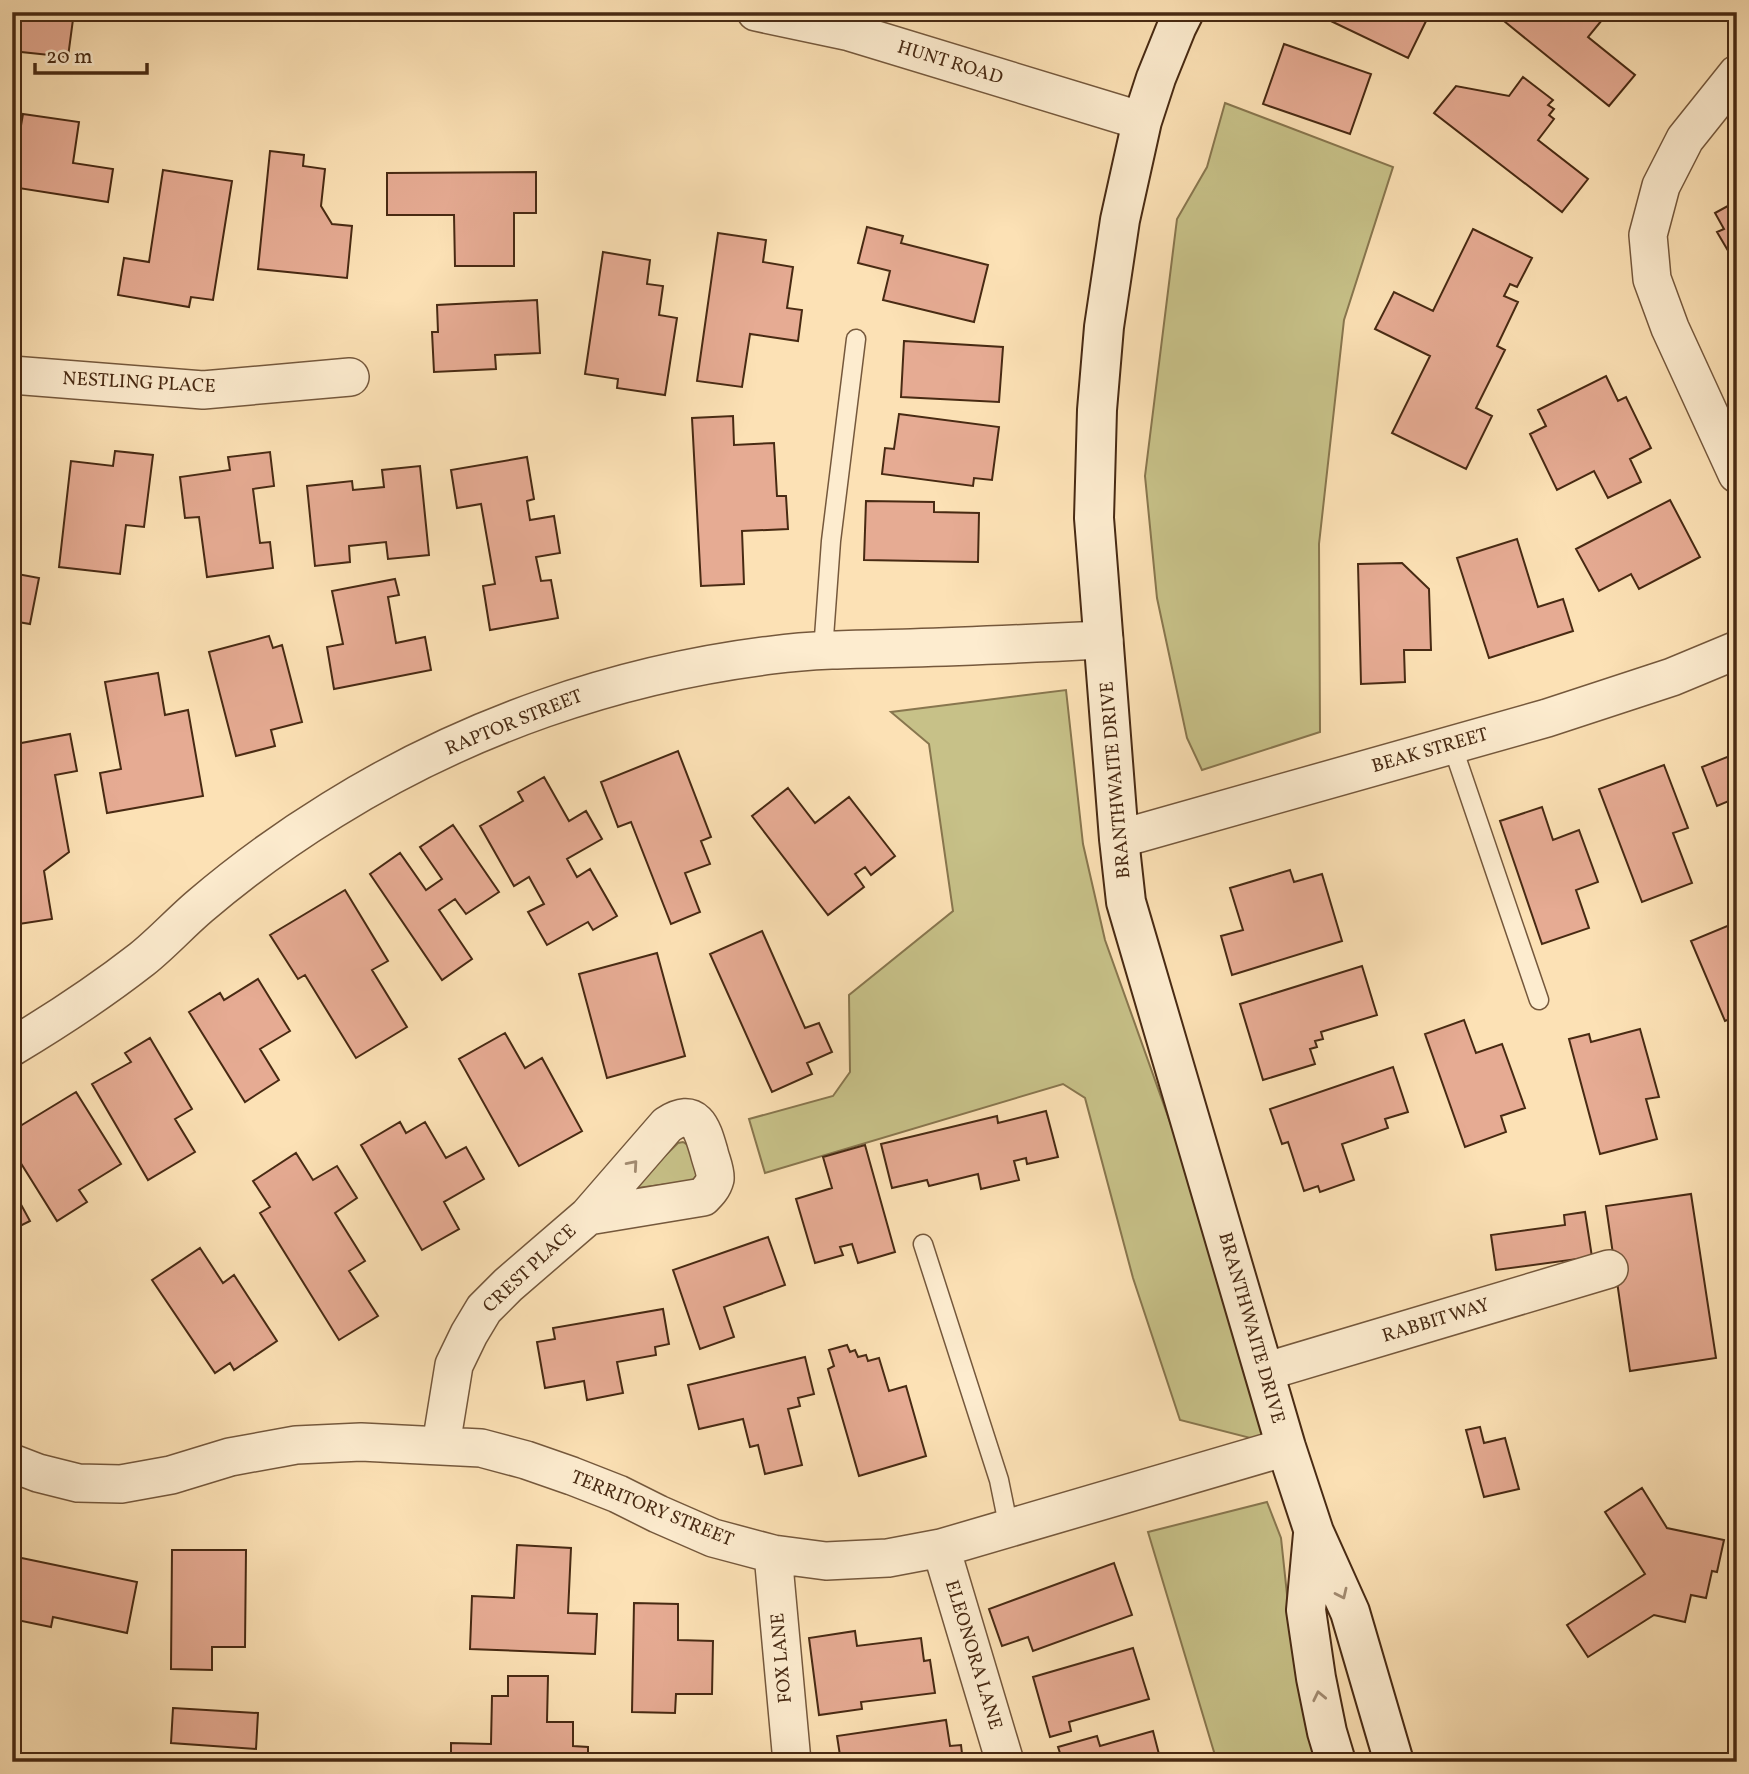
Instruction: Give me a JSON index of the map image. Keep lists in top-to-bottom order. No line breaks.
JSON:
{"streets":{"street":["HUNT ROAD","NESTLING PLACE","RAPTOR STREET","BEAK STREET","BRANTHWAITE DRIVE","CREST PLACE","RABBIT WAY","TERRITORY STREET","ELEONORA LANE","FOX LANE"]},"crossings":[["HUNT ROAD","BRANTHWAITE DRIVE"],["RAPTOR STREET","BRANTHWAITE DRIVE"],["BEAK STREET","BRANTHWAITE DRIVE"],["BRANTHWAITE DRIVE","RABBIT WAY"],["BRANTHWAITE DRIVE","TERRITORY STREET"],["CREST PLACE","TERRITORY STREET"],["TERRITORY STREET","ELEONORA LANE"],["TERRITORY STREET","FOX LANE"]],"scale_bar":"20 m"}
